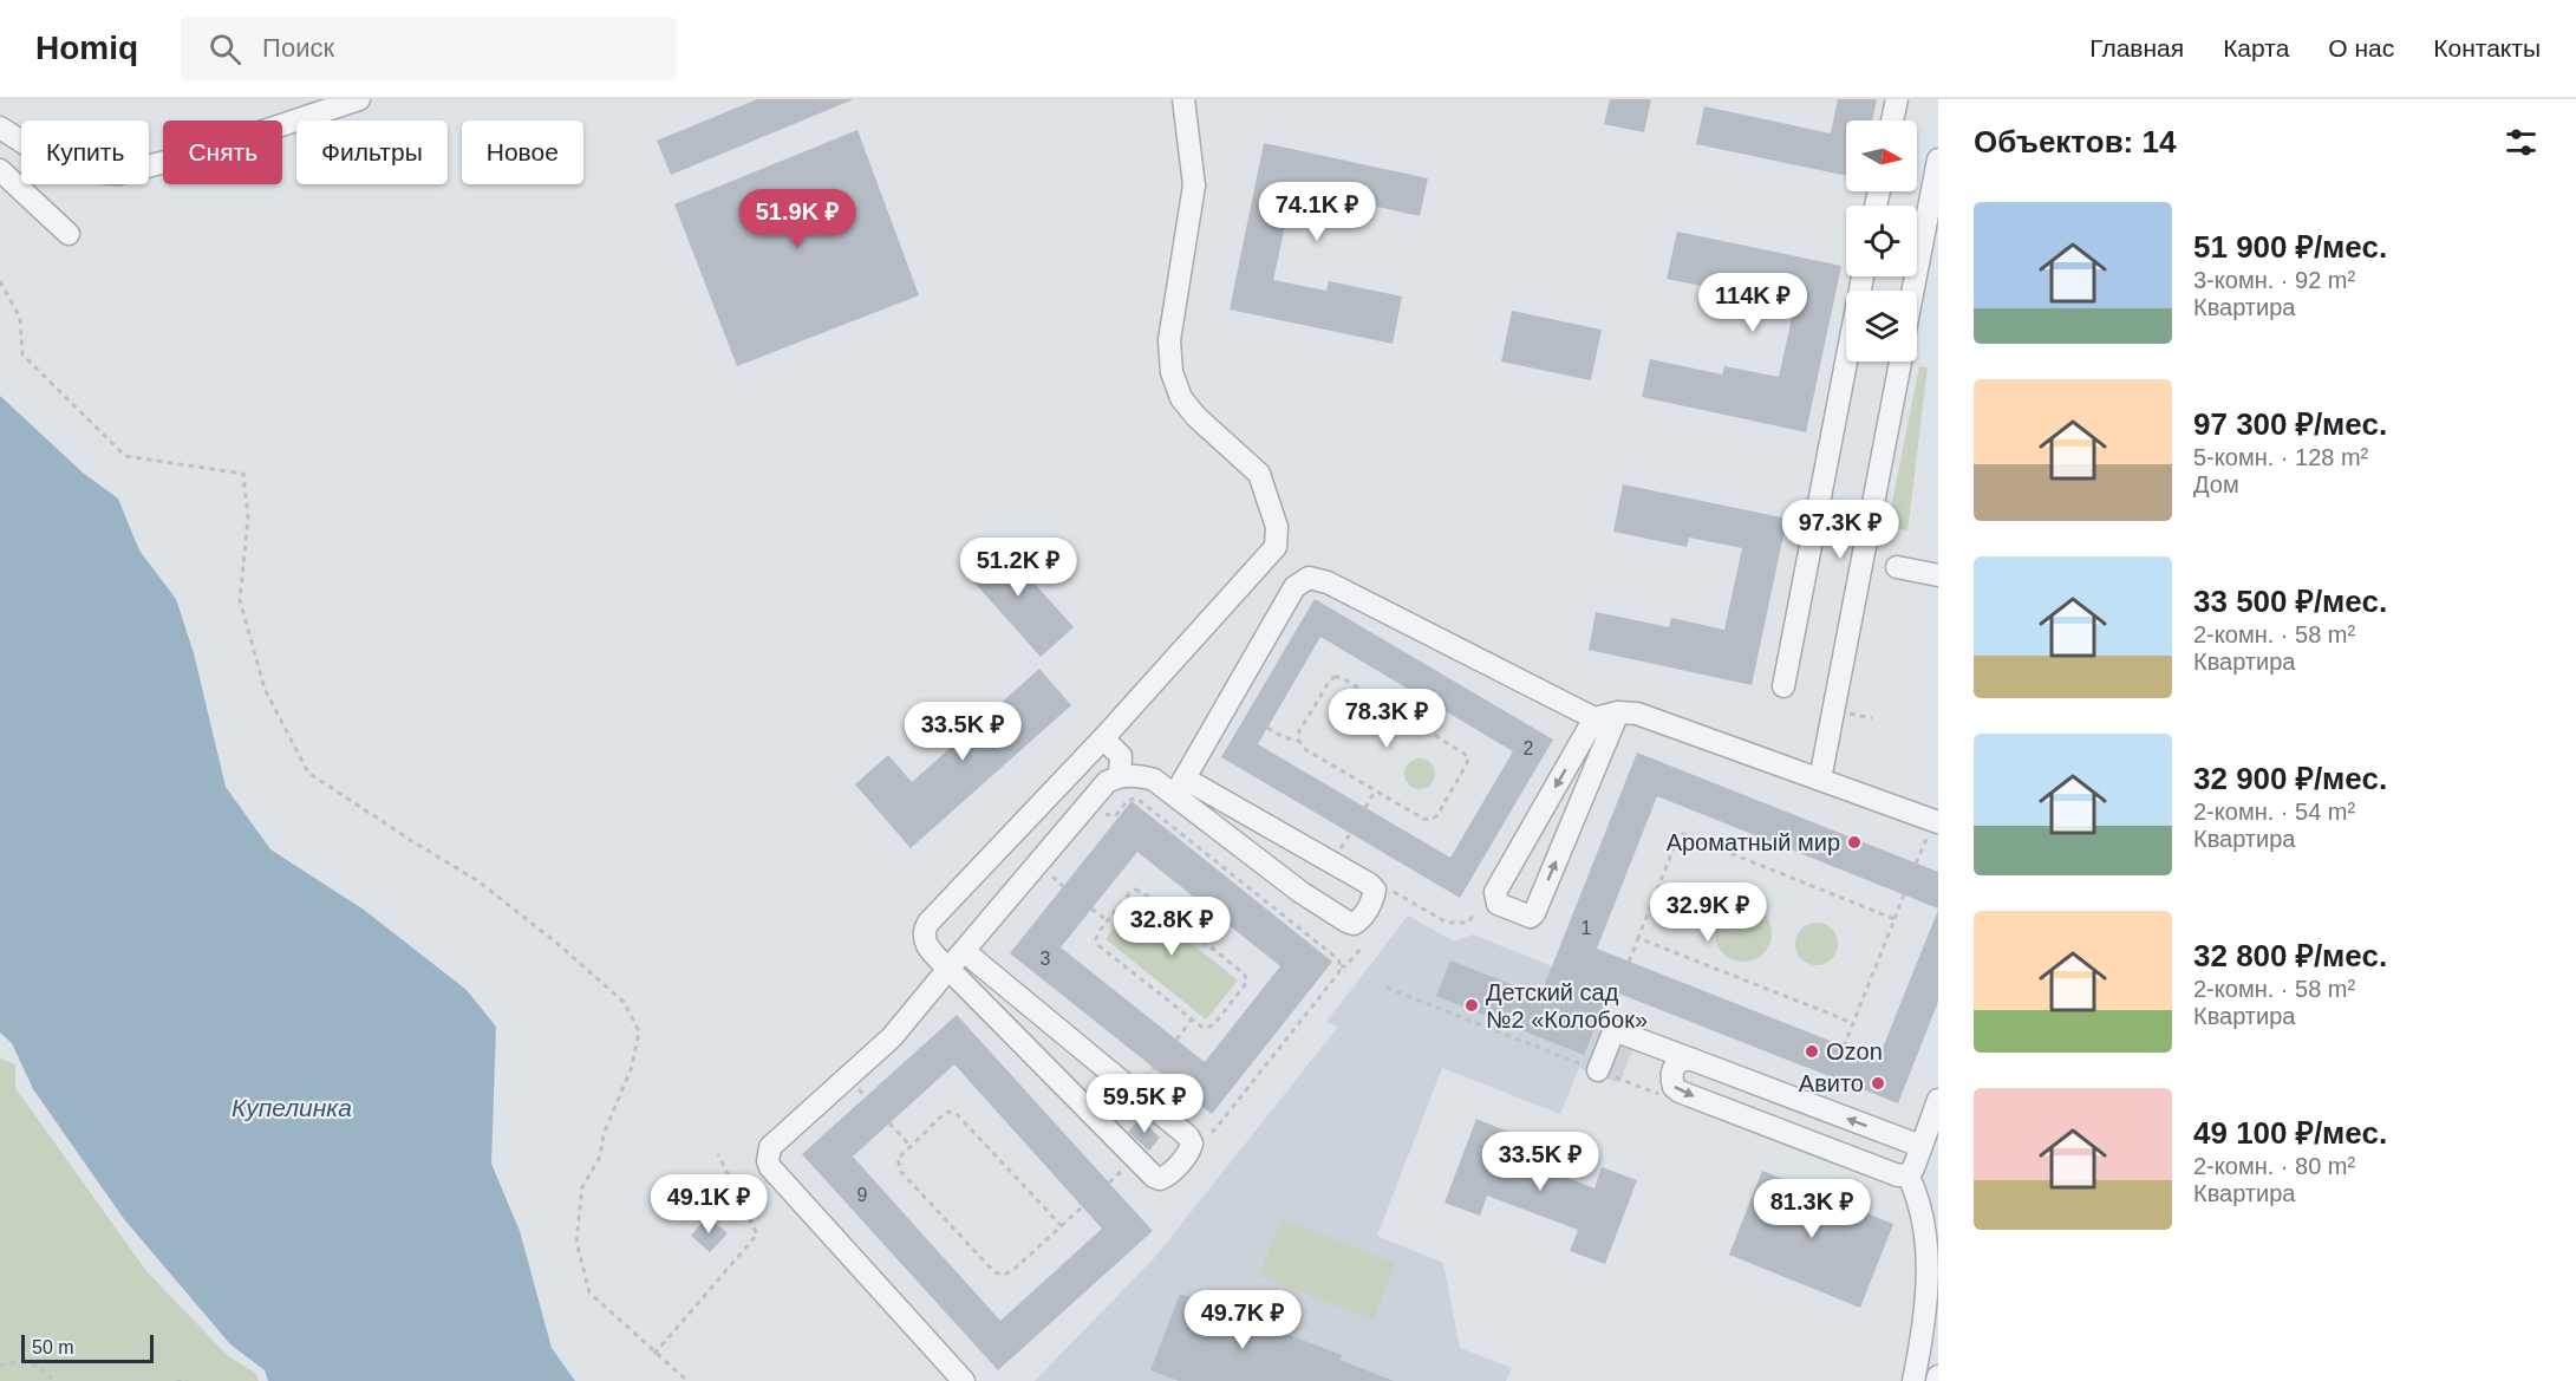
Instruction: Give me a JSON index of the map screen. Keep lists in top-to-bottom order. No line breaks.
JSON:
{"water":["Купелинка"],"places":["Ароматный мир","Детский сад №2 «Колобок»","Ozon","Авито"],"house_numbers":["2","1","3","9"],"scale_bar":"50 m","north":"right","page":{"header":"Homiq","search":"Поиск","nav":["Главная","Карта","О нас","Контакты"],"heading":"Объектов: 14","chip":["Купить","Снять","Фильтры","Новое"],"price":["74.1K ₽","51.9K ₽","114K ₽","97.3K ₽","51.2K ₽","78.3K ₽","33.5K ₽","32.9K ₽","32.8K ₽","59.5K ₽","33.5K ₽","49.1K ₽","81.3K ₽","49.7K ₽"],"list":[{"name":"51 900 ₽/мес.","note":"3-комн. · 92 m² · Квартира"},{"name":"97 300 ₽/мес.","note":"5-комн. · 128 m² · Дом"},{"name":"33 500 ₽/мес.","note":"2-комн. · 58 m² · Квартира"},{"name":"32 900 ₽/мес.","note":"2-комн. · 54 m² · Квартира"},{"name":"32 800 ₽/мес.","note":"2-комн. · 58 m² · Квартира"},{"name":"49 100 ₽/мес.","note":"2-комн. · 80 m² · Квартира"}],"scale":"50 m"}}
